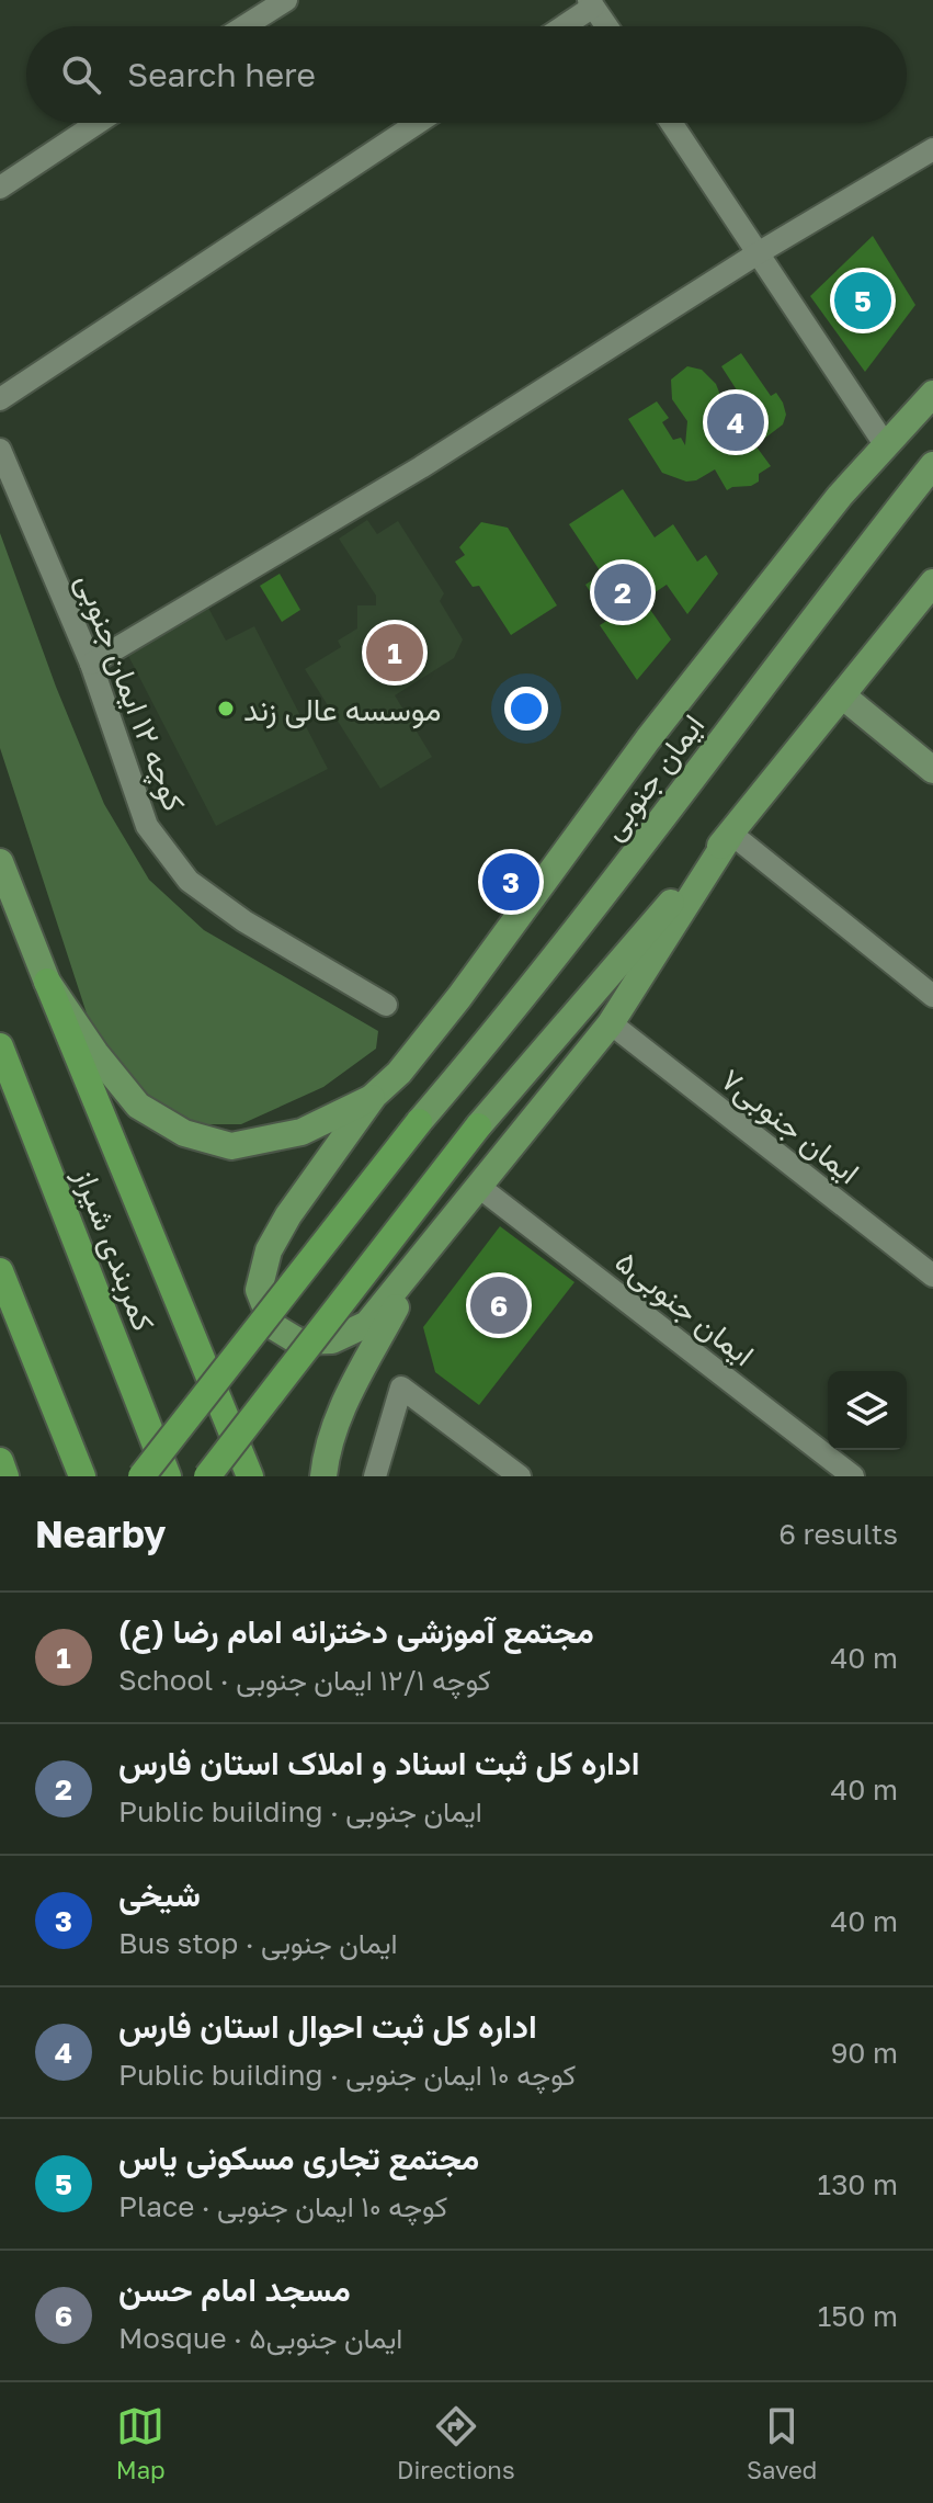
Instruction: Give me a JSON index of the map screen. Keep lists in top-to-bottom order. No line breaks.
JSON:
{"streets":{"highway":["کمربندی شیراز"],"main road":["ایمان جنوبی"],"street":["کوچه ۱۲ ایمان جنوبی","ایمان جنوبی۷","ایمان جنوبی۵"]},"places":["موسسه عالی زند"],"page":{"search":"Search here","pins":["5","4","2","1","3","6"],"heading":["Nearby","6 results"],"list":[{"mark":"1","name":"مجتمع آموزشی دخترانه امام رضا (ع)","note":"School · کوچه ۱۲/۱ ایمان جنوبی","value":"40 m"},{"mark":"2","name":"اداره کل ثبت اسناد و املاک استان فارس","note":"Public building · ایمان جنوبی","value":"40 m"},{"mark":"3","name":"شیخی","note":"Bus stop · ایمان جنوبی","value":"40 m"},{"mark":"4","name":"اداره کل ثبت احوال استان فارس","note":"Public building · کوچه ۱۰ ایمان جنوبی","value":"90 m"},{"mark":"5","name":"مجتمع تجاری مسکونی یاس","note":"Place · کوچه ۱۰ ایمان جنوبی","value":"130 m"},{"mark":"6","name":"مسجد امام حسن","note":"Mosque · ایمان جنوبی۵","value":"150 m"}],"nav":["Map","Directions","Saved"]}}
